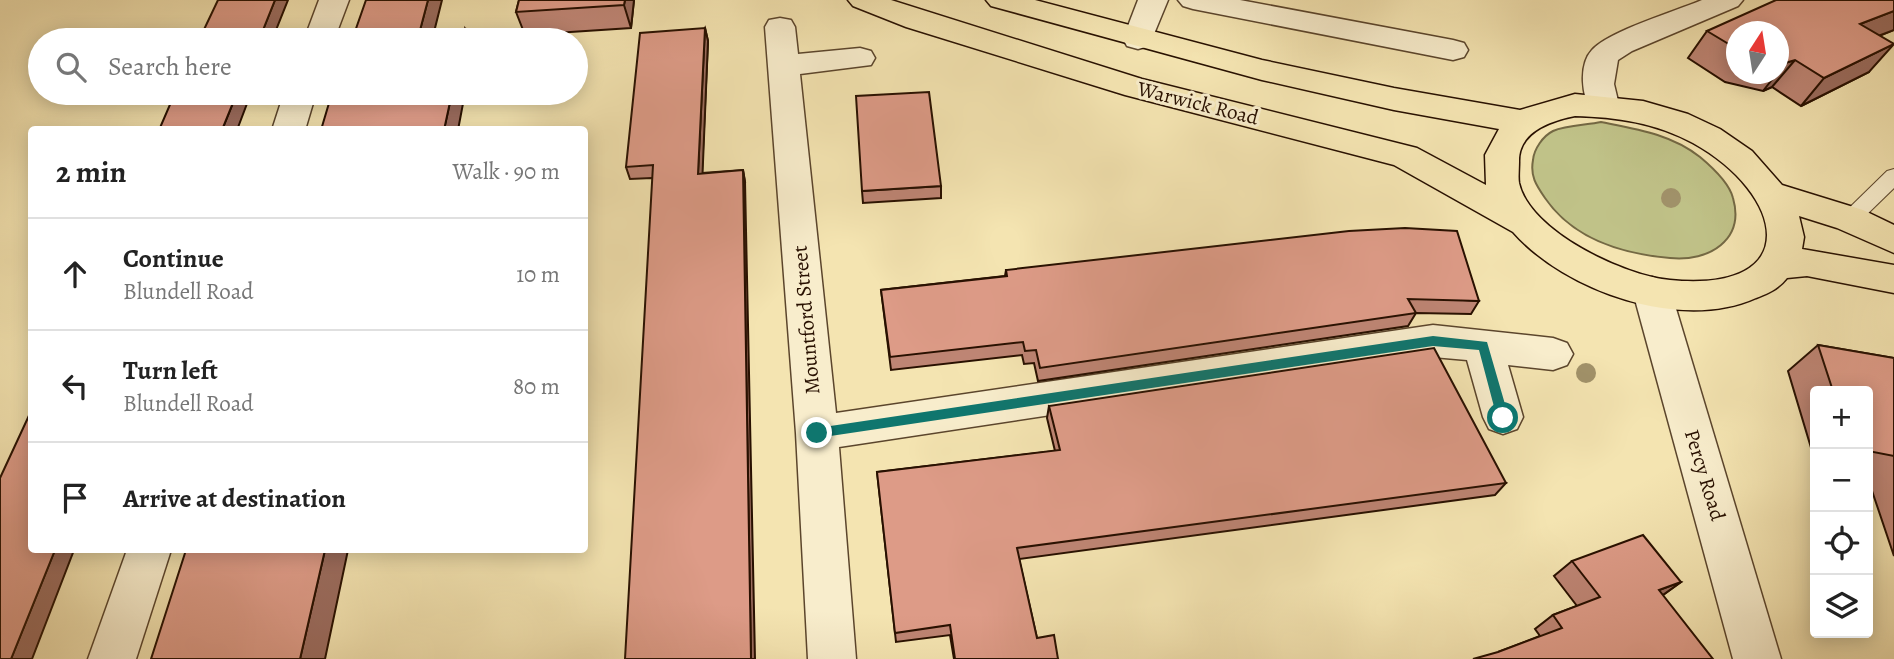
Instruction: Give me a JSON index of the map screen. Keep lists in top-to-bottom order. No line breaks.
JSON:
{"streets":{"highway":["Warwick Road"],"street":["Mountford Street","Percy Road"]},"crossings":[["Warwick Road","Percy Road"]],"north":"top","page":{"search":"Search here","heading":["2 min","Walk · 90 m"],"list":[["Continue","Blundell Road","10 m"],["Turn left","Blundell Road","80 m"],"Arrive at destination"],"map_buttons":["+","−"]}}
